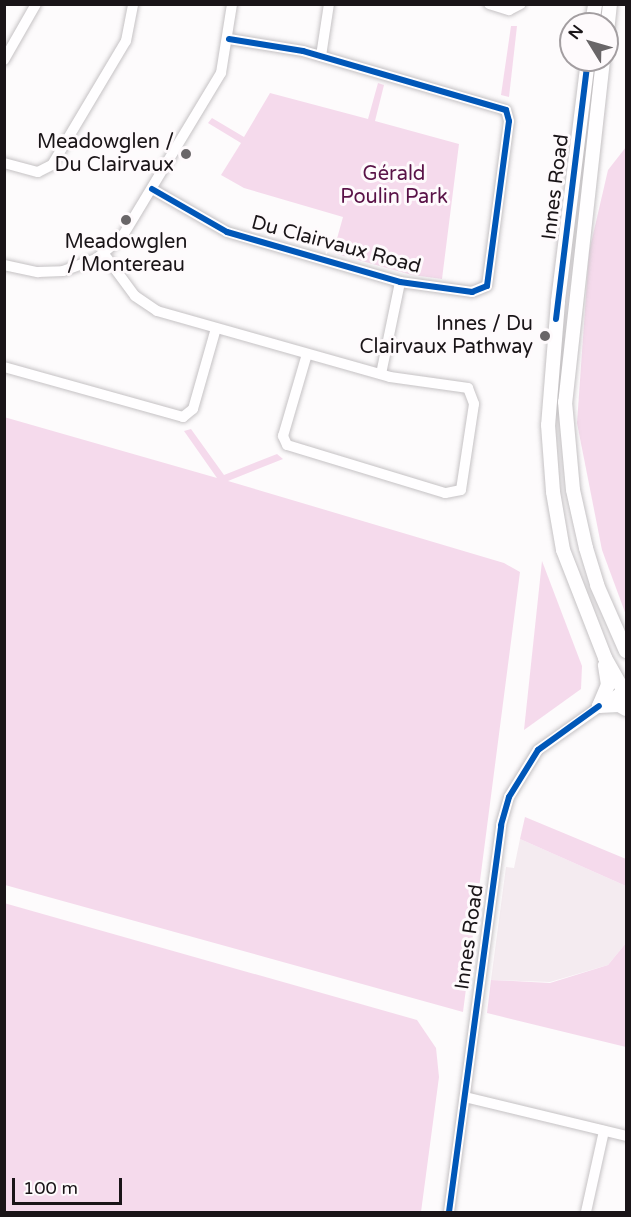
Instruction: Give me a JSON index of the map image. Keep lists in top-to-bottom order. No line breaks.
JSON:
{"streets":{"main road":["Innes Road"],"street":["Du Clairvaux Road"]},"parks":["Gérald Poulin Park"],"places":["Meadowglen / Du Clairvaux","Meadowglen / Montereau","Innes / Du Clairvaux Pathway"],"scale_bar":"100 m","north":"top left"}
